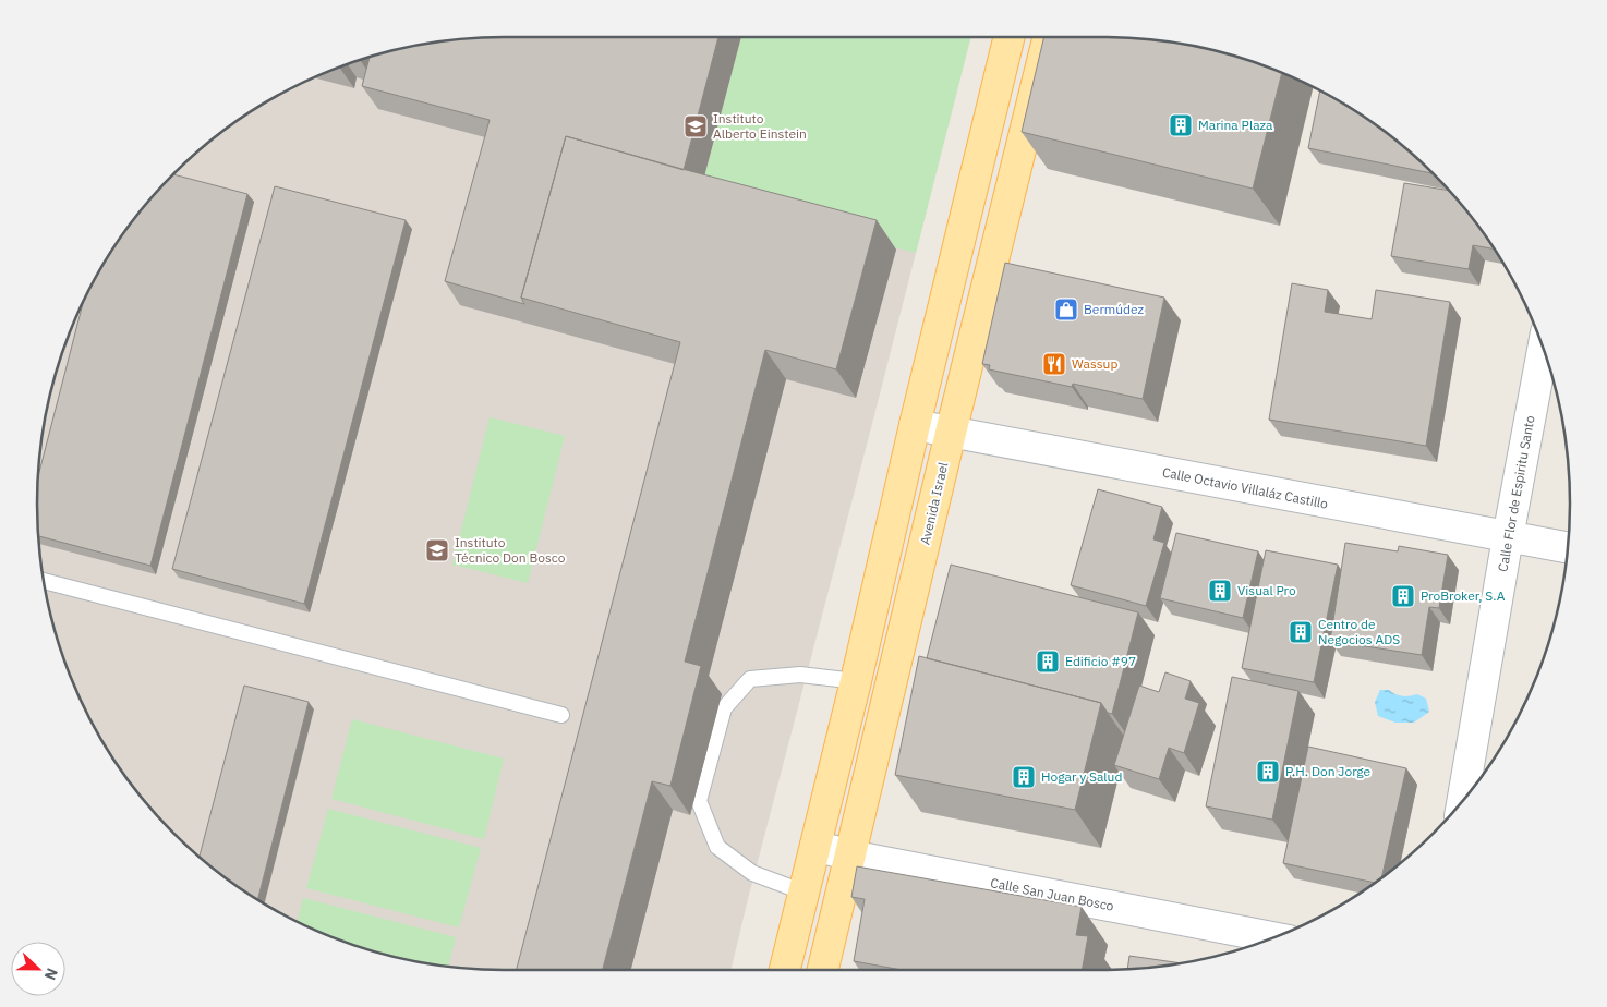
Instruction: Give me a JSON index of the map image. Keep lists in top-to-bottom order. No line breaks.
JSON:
{"streets":{"main road":["Avenida Israel"],"street":["Calle Octavio Villaláz Castillo","Calle Flor de Espiritu Santo","Calle San Juan Bosco"]},"crossings":[["Calle Octavio Villaláz Castillo","Calle Flor de Espiritu Santo"],["Calle Octavio Villaláz Castillo","Avenida Israel"],["Avenida Israel","Calle San Juan Bosco"]],"places":{"building":["Marina Plaza","Visual Pro","ProBroker, S.A","Centro de Negocios ADS","Edificio #97","P.H. Don Jorge","Hogar y Salud"],"school or university":["Instituto Alberto Einstein","Instituto Técnico Don Bosco"],"shop":["Bermúdez"],"restaurant":["Wassup"]},"north":"right"}
